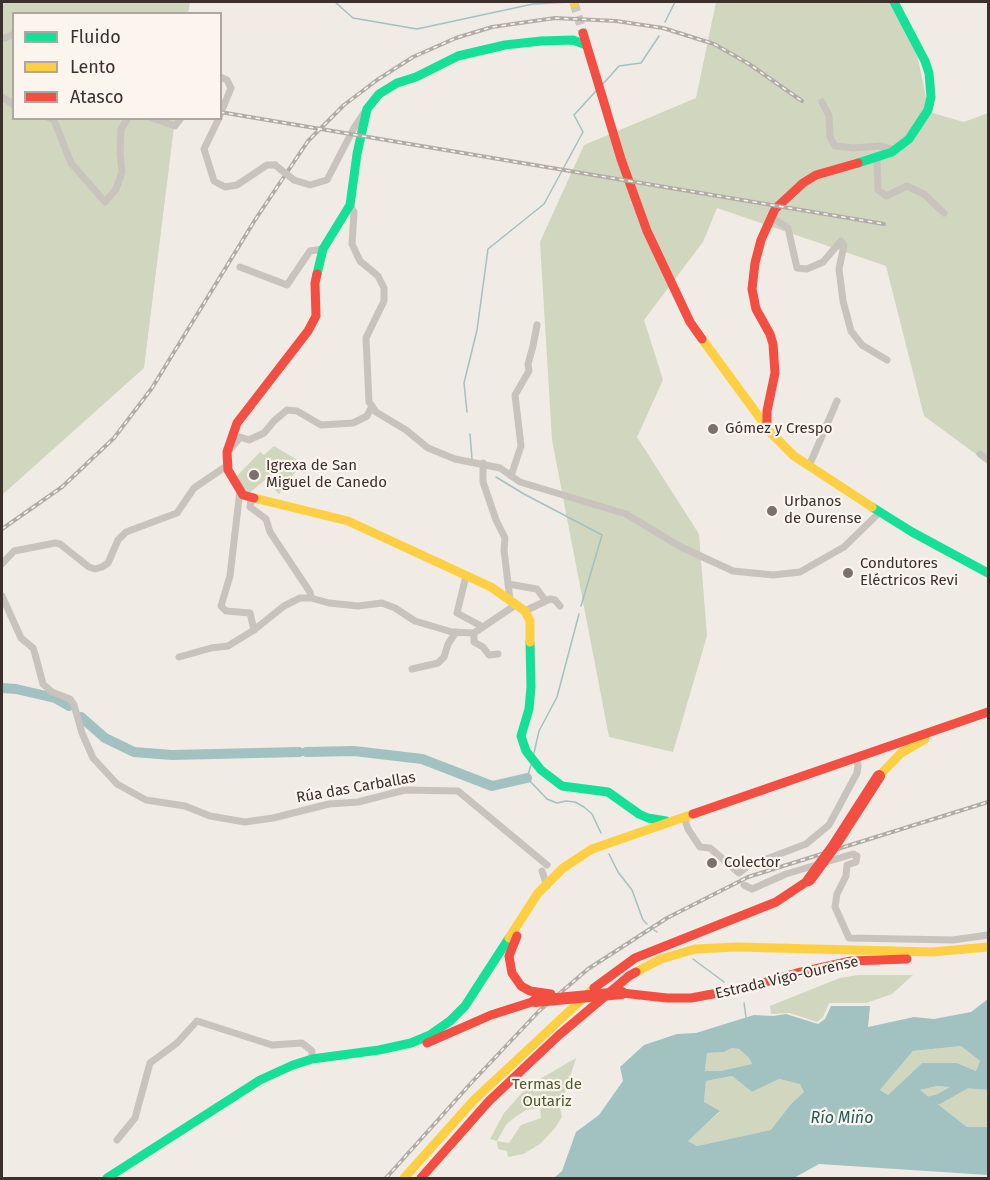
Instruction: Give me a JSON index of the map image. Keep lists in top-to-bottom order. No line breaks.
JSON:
{"streets":{"main road":["Estrada Vigo-Ourense"],"street":["Rúa das Carballas"]},"water":["Río Miño"],"parks":["Termas de Outariz"],"places":["Gómez y Crespo","Igrexa de San Miguel de Canedo","Urbanos de Ourense","Condutores Eléctricos Revi","Colector"],"legend":["Fluido","Lento","Atasco"]}
